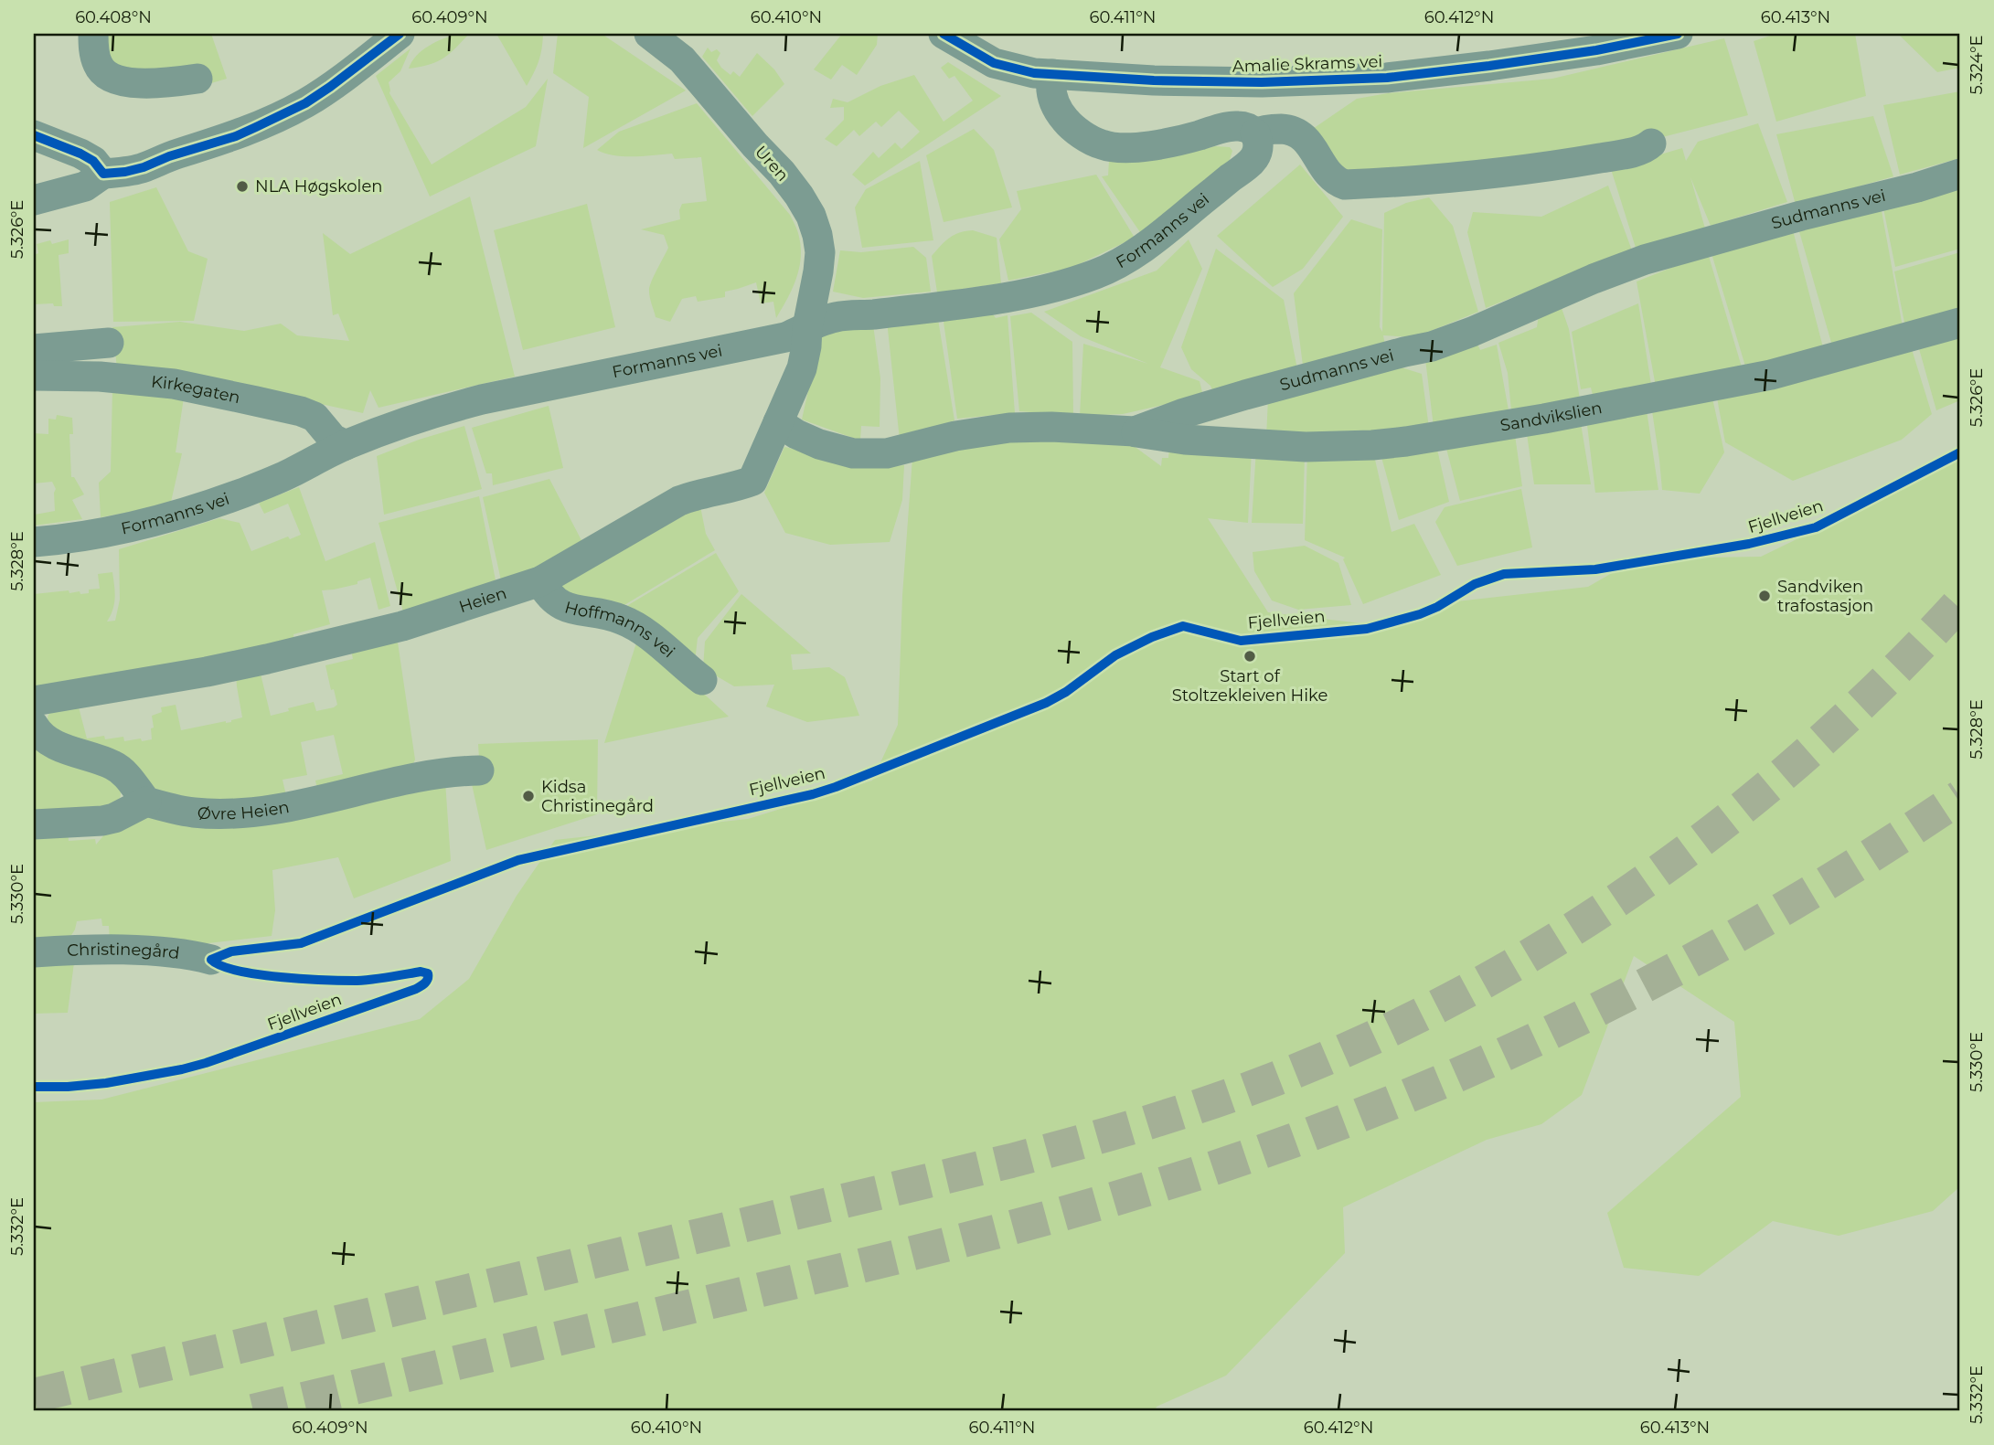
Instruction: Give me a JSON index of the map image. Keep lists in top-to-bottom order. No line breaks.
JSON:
{"streets":{"street":["Amalie Skrams vei","Uren","Sudmanns vei","Formanns vei","Kirkegaten","Sandvikslien","Heien","Hoffmanns vei","Øvre Heien","Christinegård"],"cycle path":["Fjellveien"]},"crossings":[["Uren","Formanns vei"],["Uren","Heien"],["Sudmanns vei","Sandvikslien"],["Sudmanns vei","Heien"],["Formanns vei","Kirkegaten"],["Formanns vei","Heien"],["Heien","Hoffmanns vei"]],"places":["NLA Høgskolen","Sandviken trafostasjon","Start of Stoltzekleiven Hike","Kidsa Christinegård"],"coordinates":["60.408°N","60.409°N","60.410°N","60.411°N","60.412°N","60.413°N","5.324°E","5.326°E","5.328°E","5.330°E","5.332°E"]}
